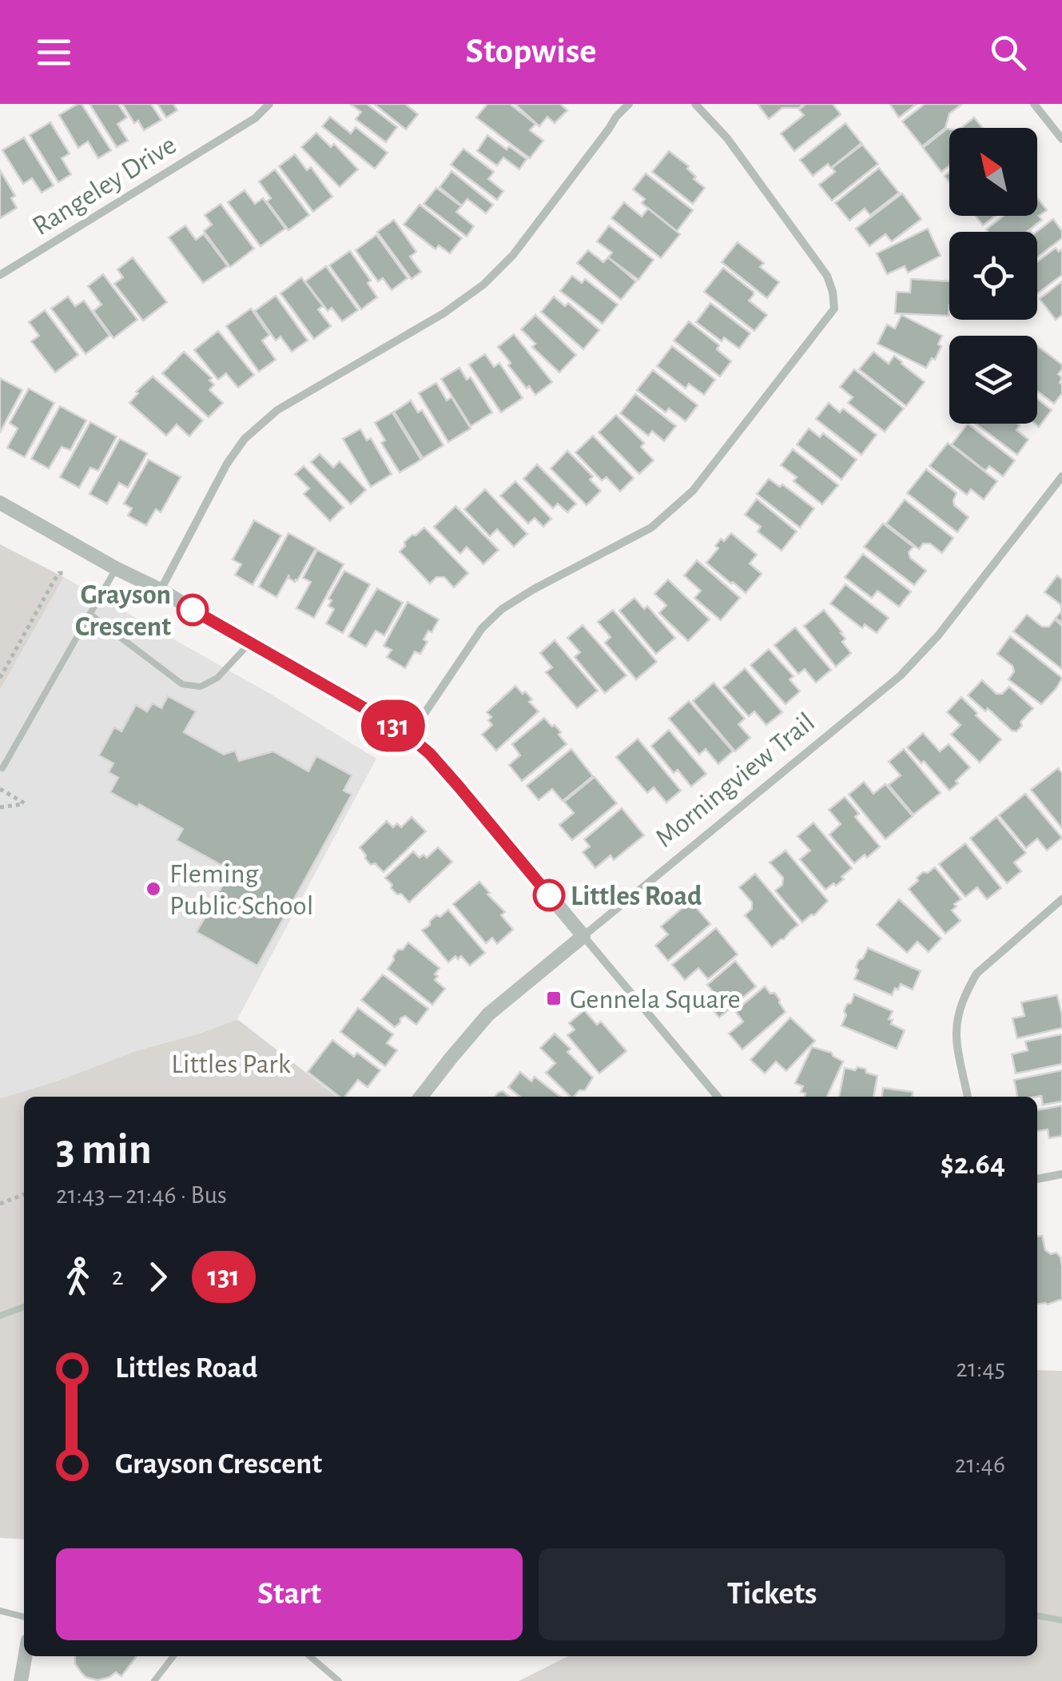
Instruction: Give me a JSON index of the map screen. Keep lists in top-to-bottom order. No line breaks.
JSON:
{"streets":{"street":["Rangeley Drive","Morningview Trail"]},"parks":["Littles Park"],"places":{"other":["Grayson Crescent","Fleming Public School","Littles Road"],"transit":["Gennela Square"]},"lines":["bus line 131"],"north":"top left","page":{"header":"Stopwise","on_map":"131","heading":["3 min","21:43 – 21:46 · Bus","$2.64"],"legs":["2","131"],"list":[{"name":"Littles Road","value":"21:45"},{"name":"Grayson Crescent","value":"21:46"}],"buttons":["Start","Tickets"]}}
